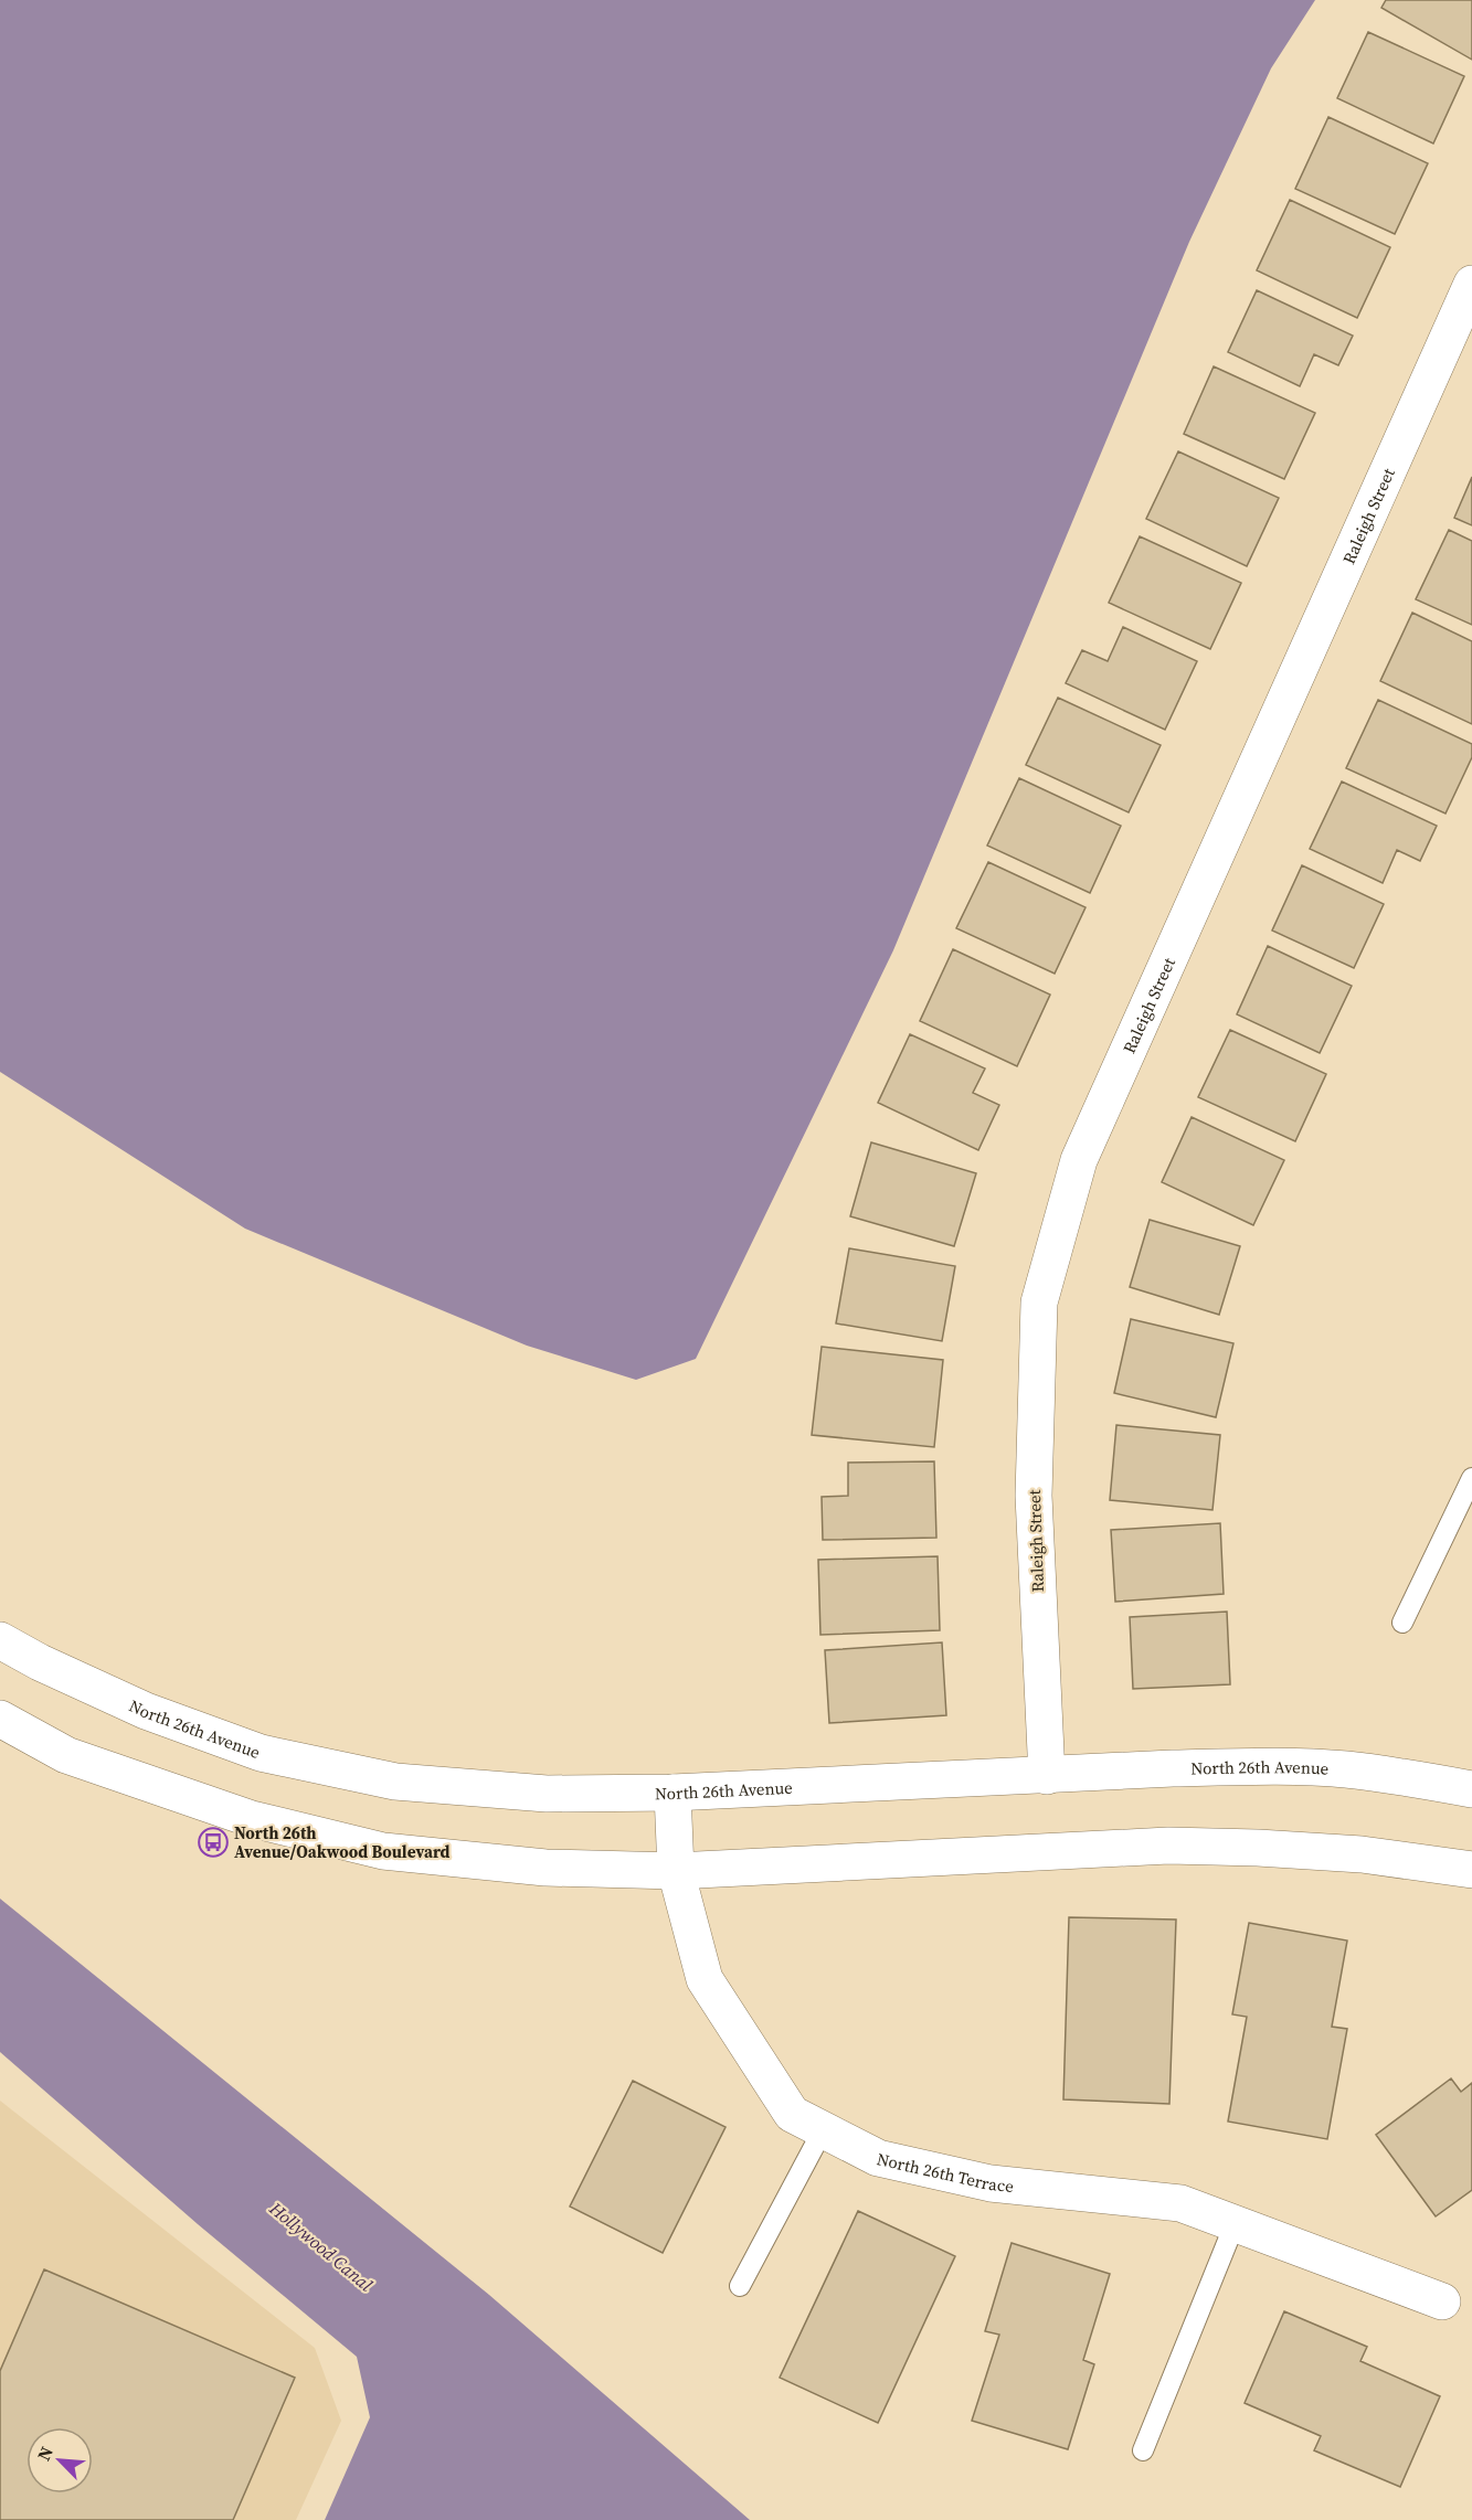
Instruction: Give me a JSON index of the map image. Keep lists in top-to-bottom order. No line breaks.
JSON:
{"streets":{"street":["Raleigh Street","North 26th Avenue","North 26th Terrace"]},"crossings":[["Raleigh Street","North 26th Avenue"],["North 26th Avenue","North 26th Terrace"]],"water":["Hollywood Canal"],"places":{"bus stop":["North 26th Avenue/Oakwood Boulevard"]},"north":"top left"}
